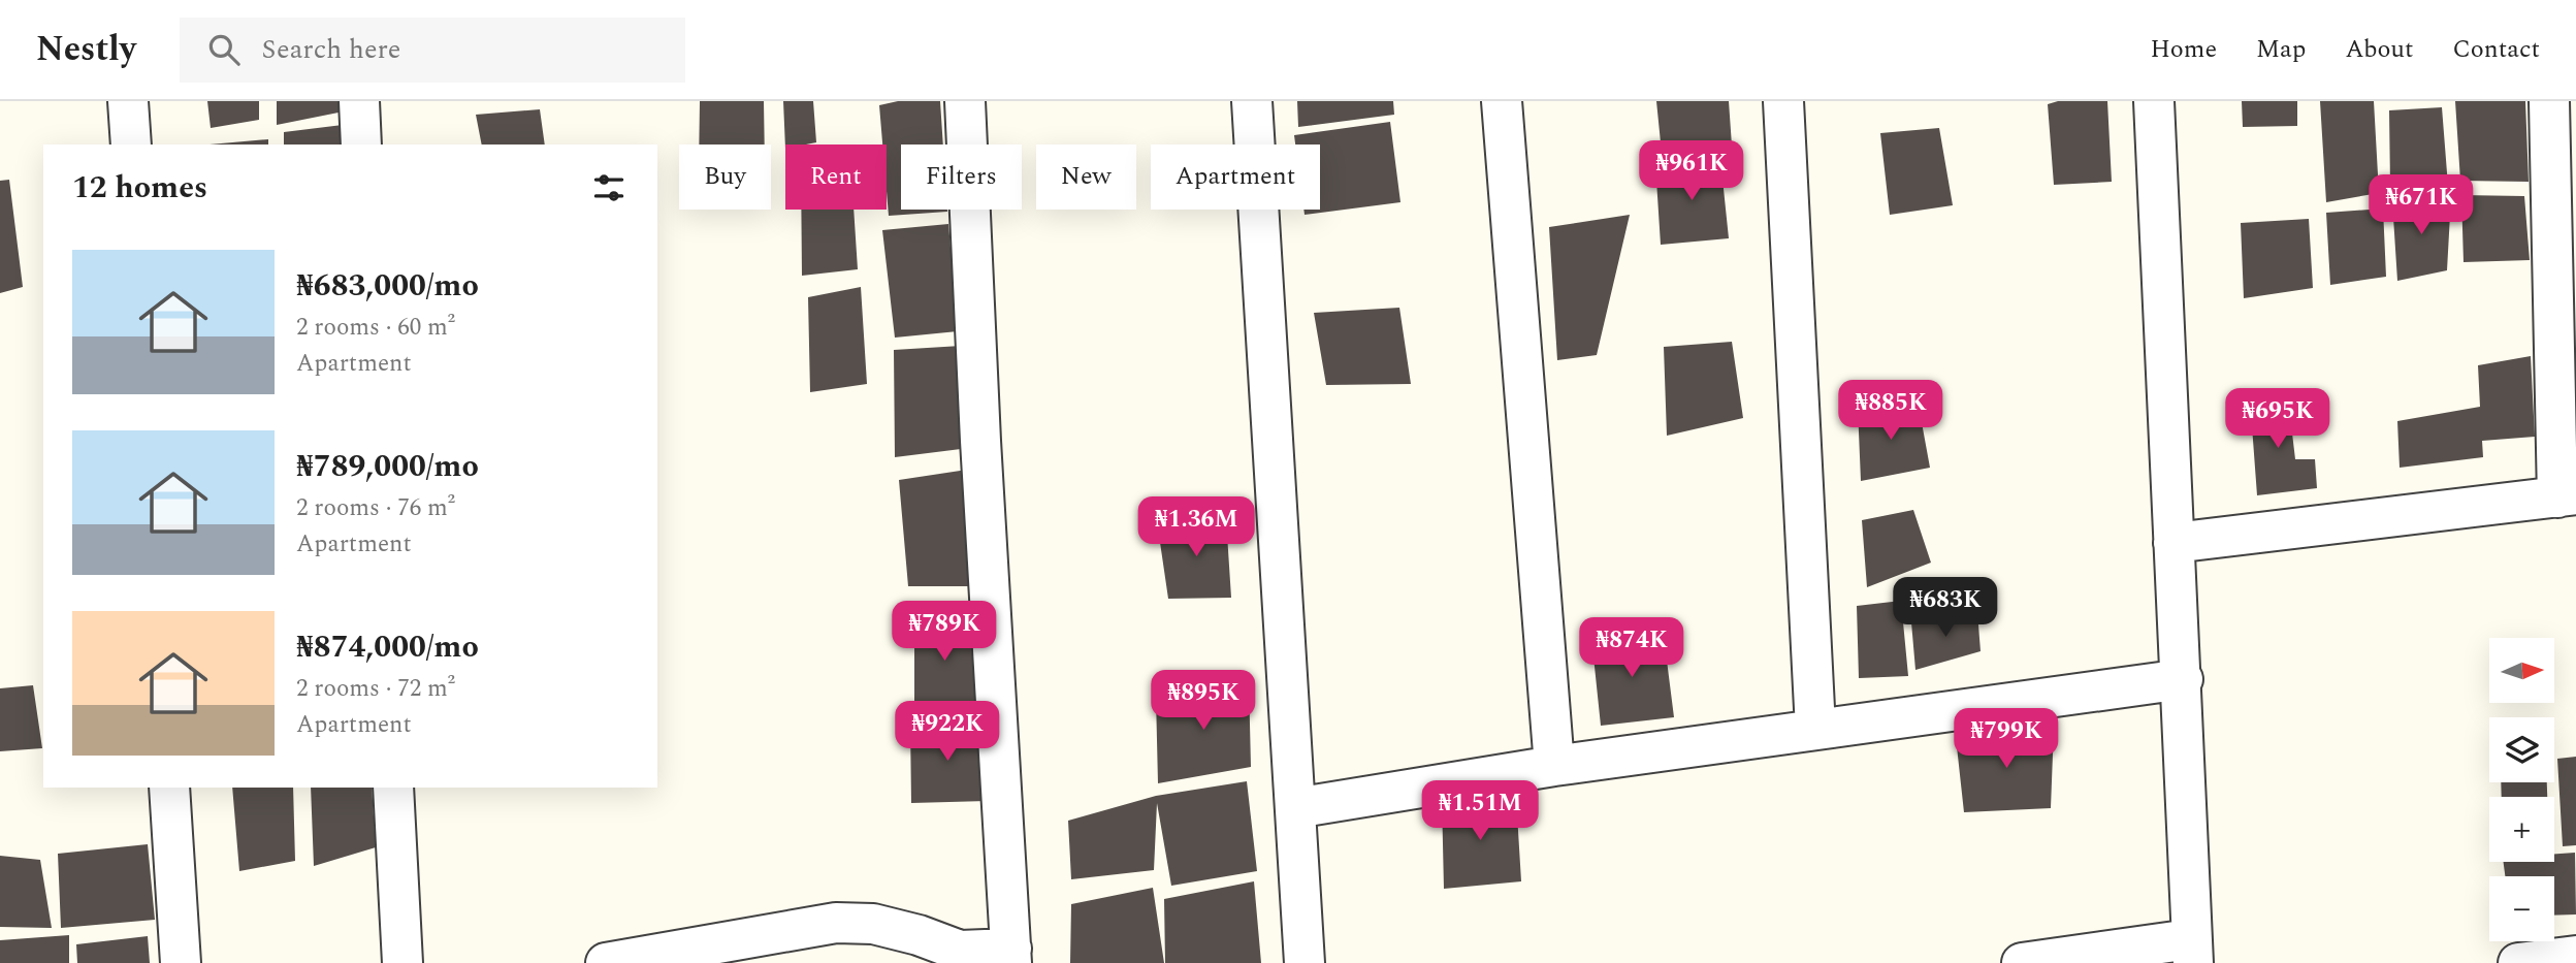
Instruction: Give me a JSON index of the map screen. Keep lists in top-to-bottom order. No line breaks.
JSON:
{"north":"right","page":{"header":"Nestly","search":"Search here","nav":["Home","Map","About","Contact"],"price":["₦961K","₦671K","₦885K","₦695K","₦1.36M","₦683K","₦789K","₦874K","₦895K","₦922K","₦799K","₦1.51M"],"chip":["Buy","Rent","Filters","New","Apartment"],"heading":"12 homes","list":[{"name":"₦683,000/mo","note":"2 rooms · 60 m² · Apartment"},{"name":"₦789,000/mo","note":"2 rooms · 76 m² · Apartment"},{"name":"₦874,000/mo","note":"2 rooms · 72 m² · Apartment"}],"map_buttons":["+","−"]}}
